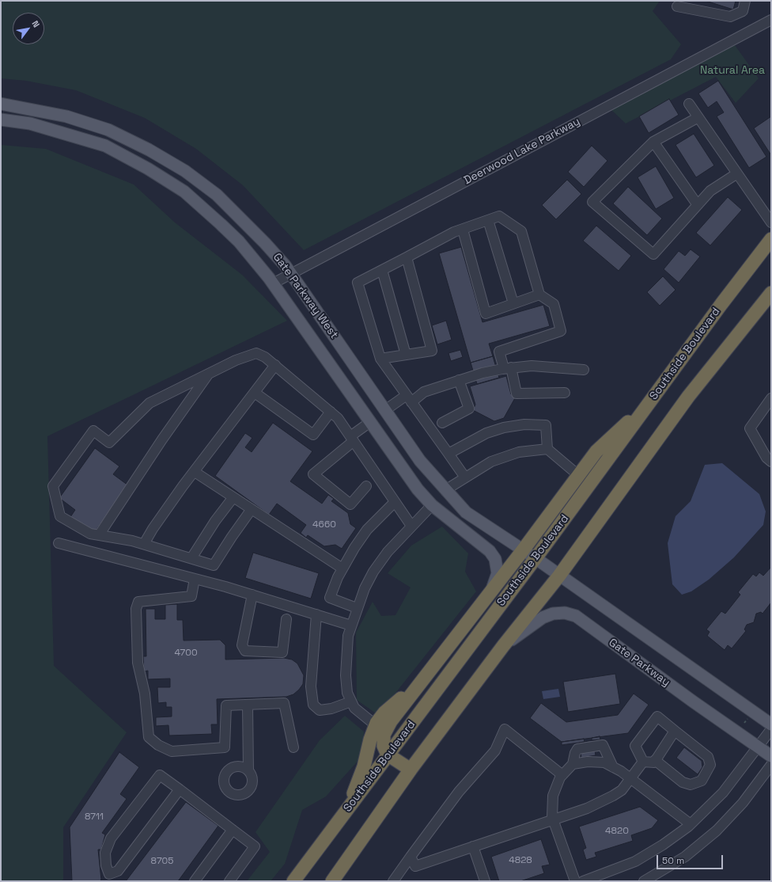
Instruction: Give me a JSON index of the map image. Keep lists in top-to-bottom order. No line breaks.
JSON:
{"streets":{"highway":["Southside Boulevard"],"main road":["Gate Parkway West","Gate Parkway"],"street":["Deerwood Lake Parkway"]},"crossings":[["Deerwood Lake Parkway","Gate Parkway West"],["Gate Parkway West","Southside Boulevard"]],"parks":["Natural Area"],"house_numbers":["4660","4700","8711","4820","4828","8705"],"scale_bar":"50 m","north":"top right"}
